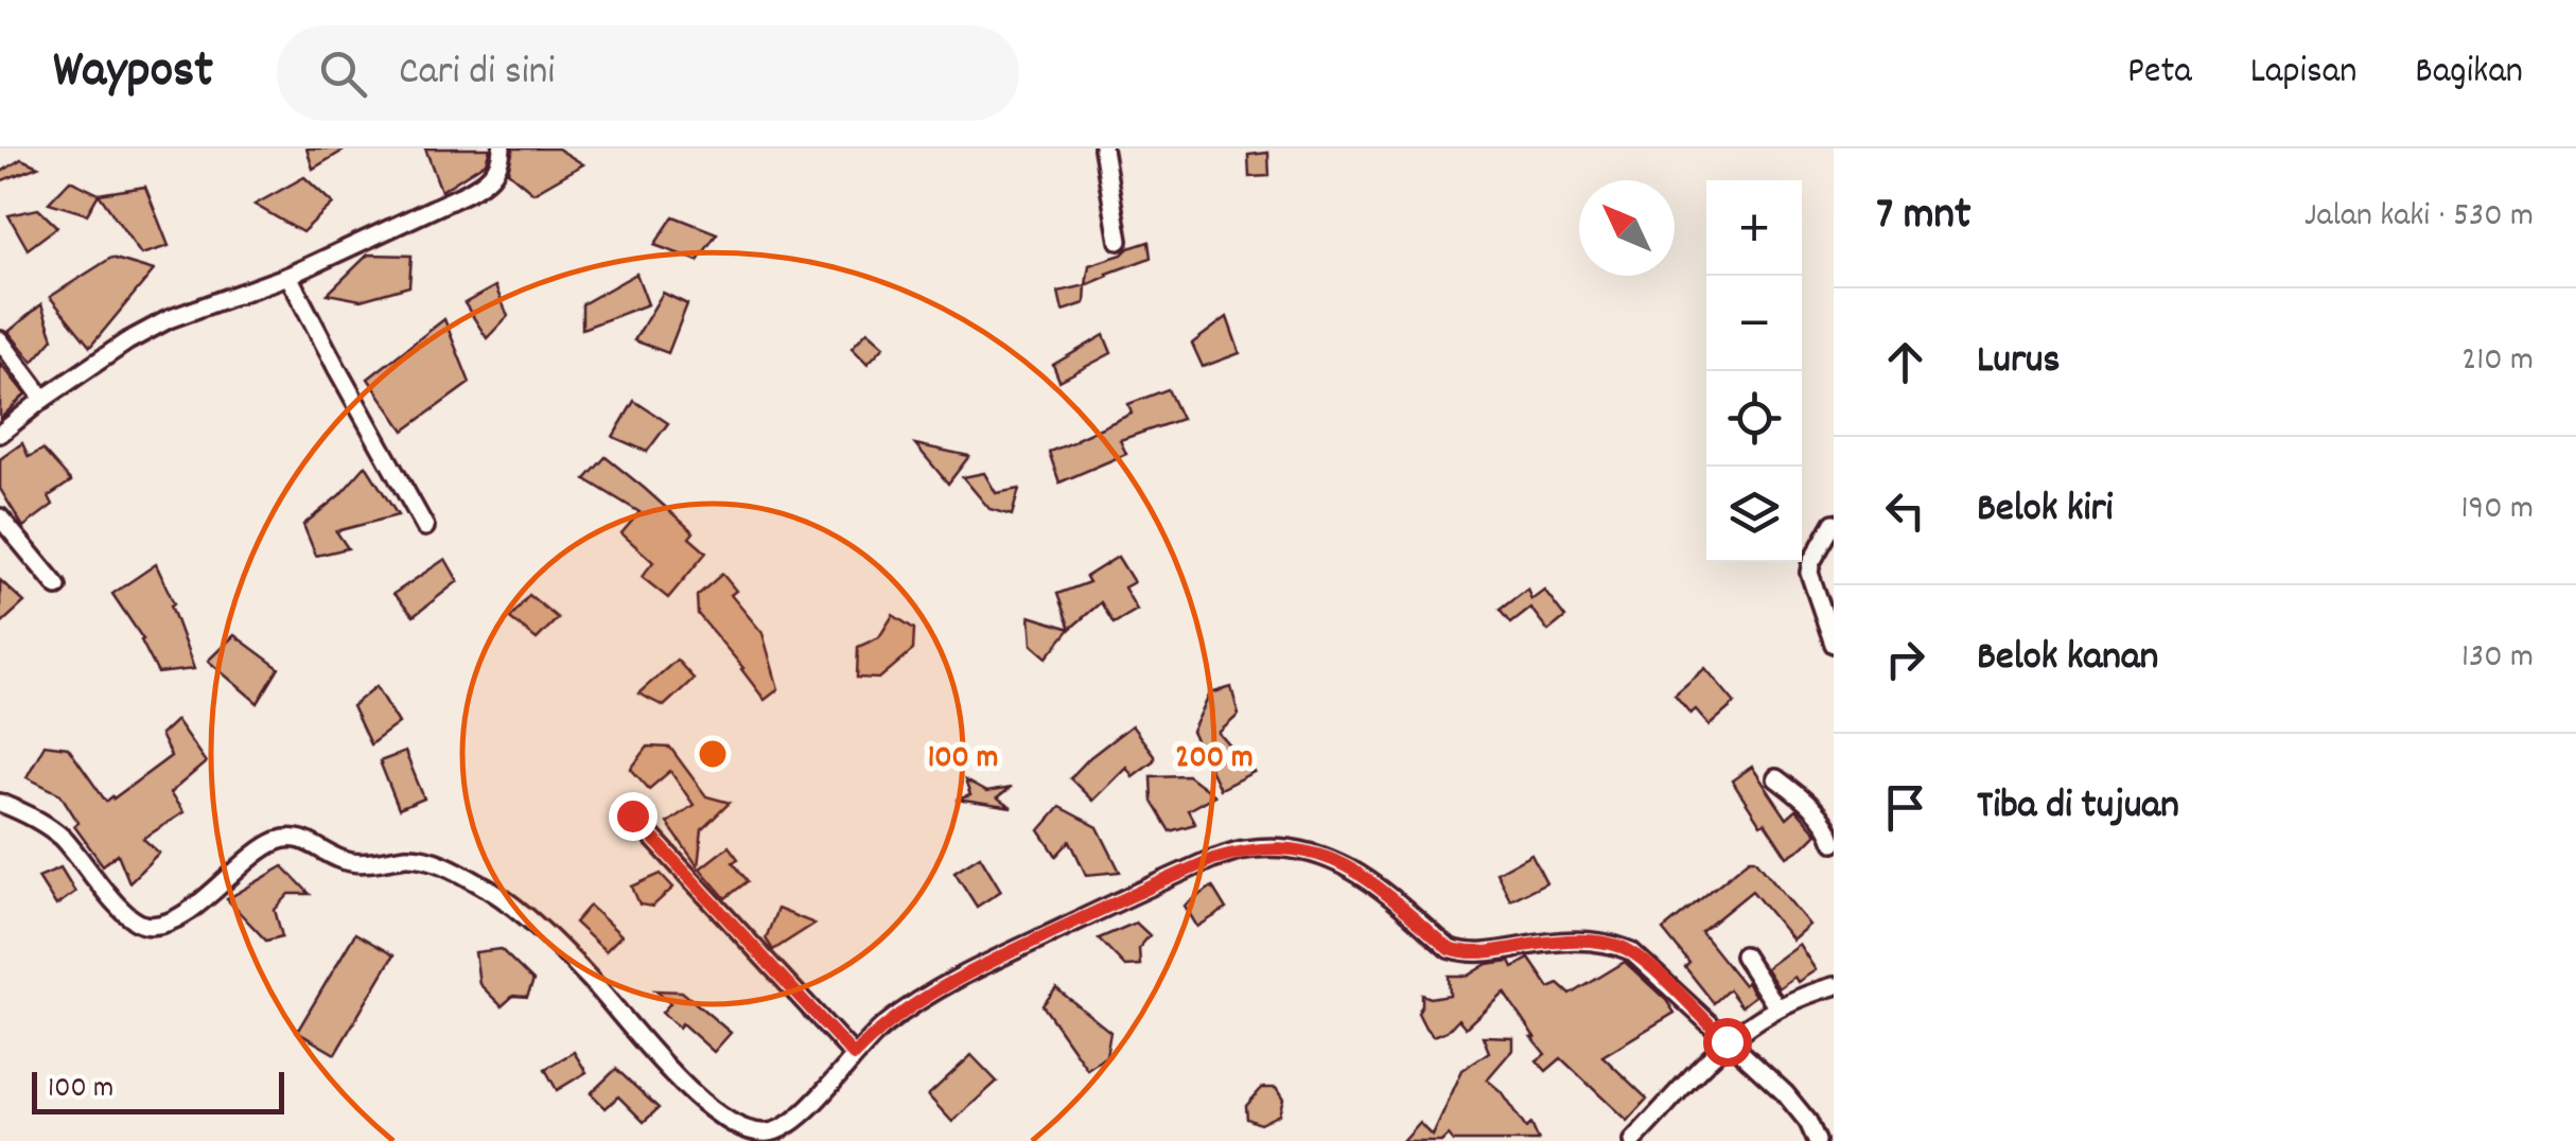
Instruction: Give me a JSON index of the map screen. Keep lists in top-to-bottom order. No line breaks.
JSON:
{"scale_bar":"100 m","north":"top left","page":{"header":"Waypost","search":"Cari di sini","nav":["Peta","Lapisan","Bagikan"],"heading":["7 mnt","Jalan kaki · 530 m"],"map_buttons":["+","−"],"list":[["Lurus","210 m"],["Belok kiri","190 m"],["Belok kanan","130 m"],"Tiba di tujuan"],"scale":"100 m"},"rings":["100 m","200 m"]}
